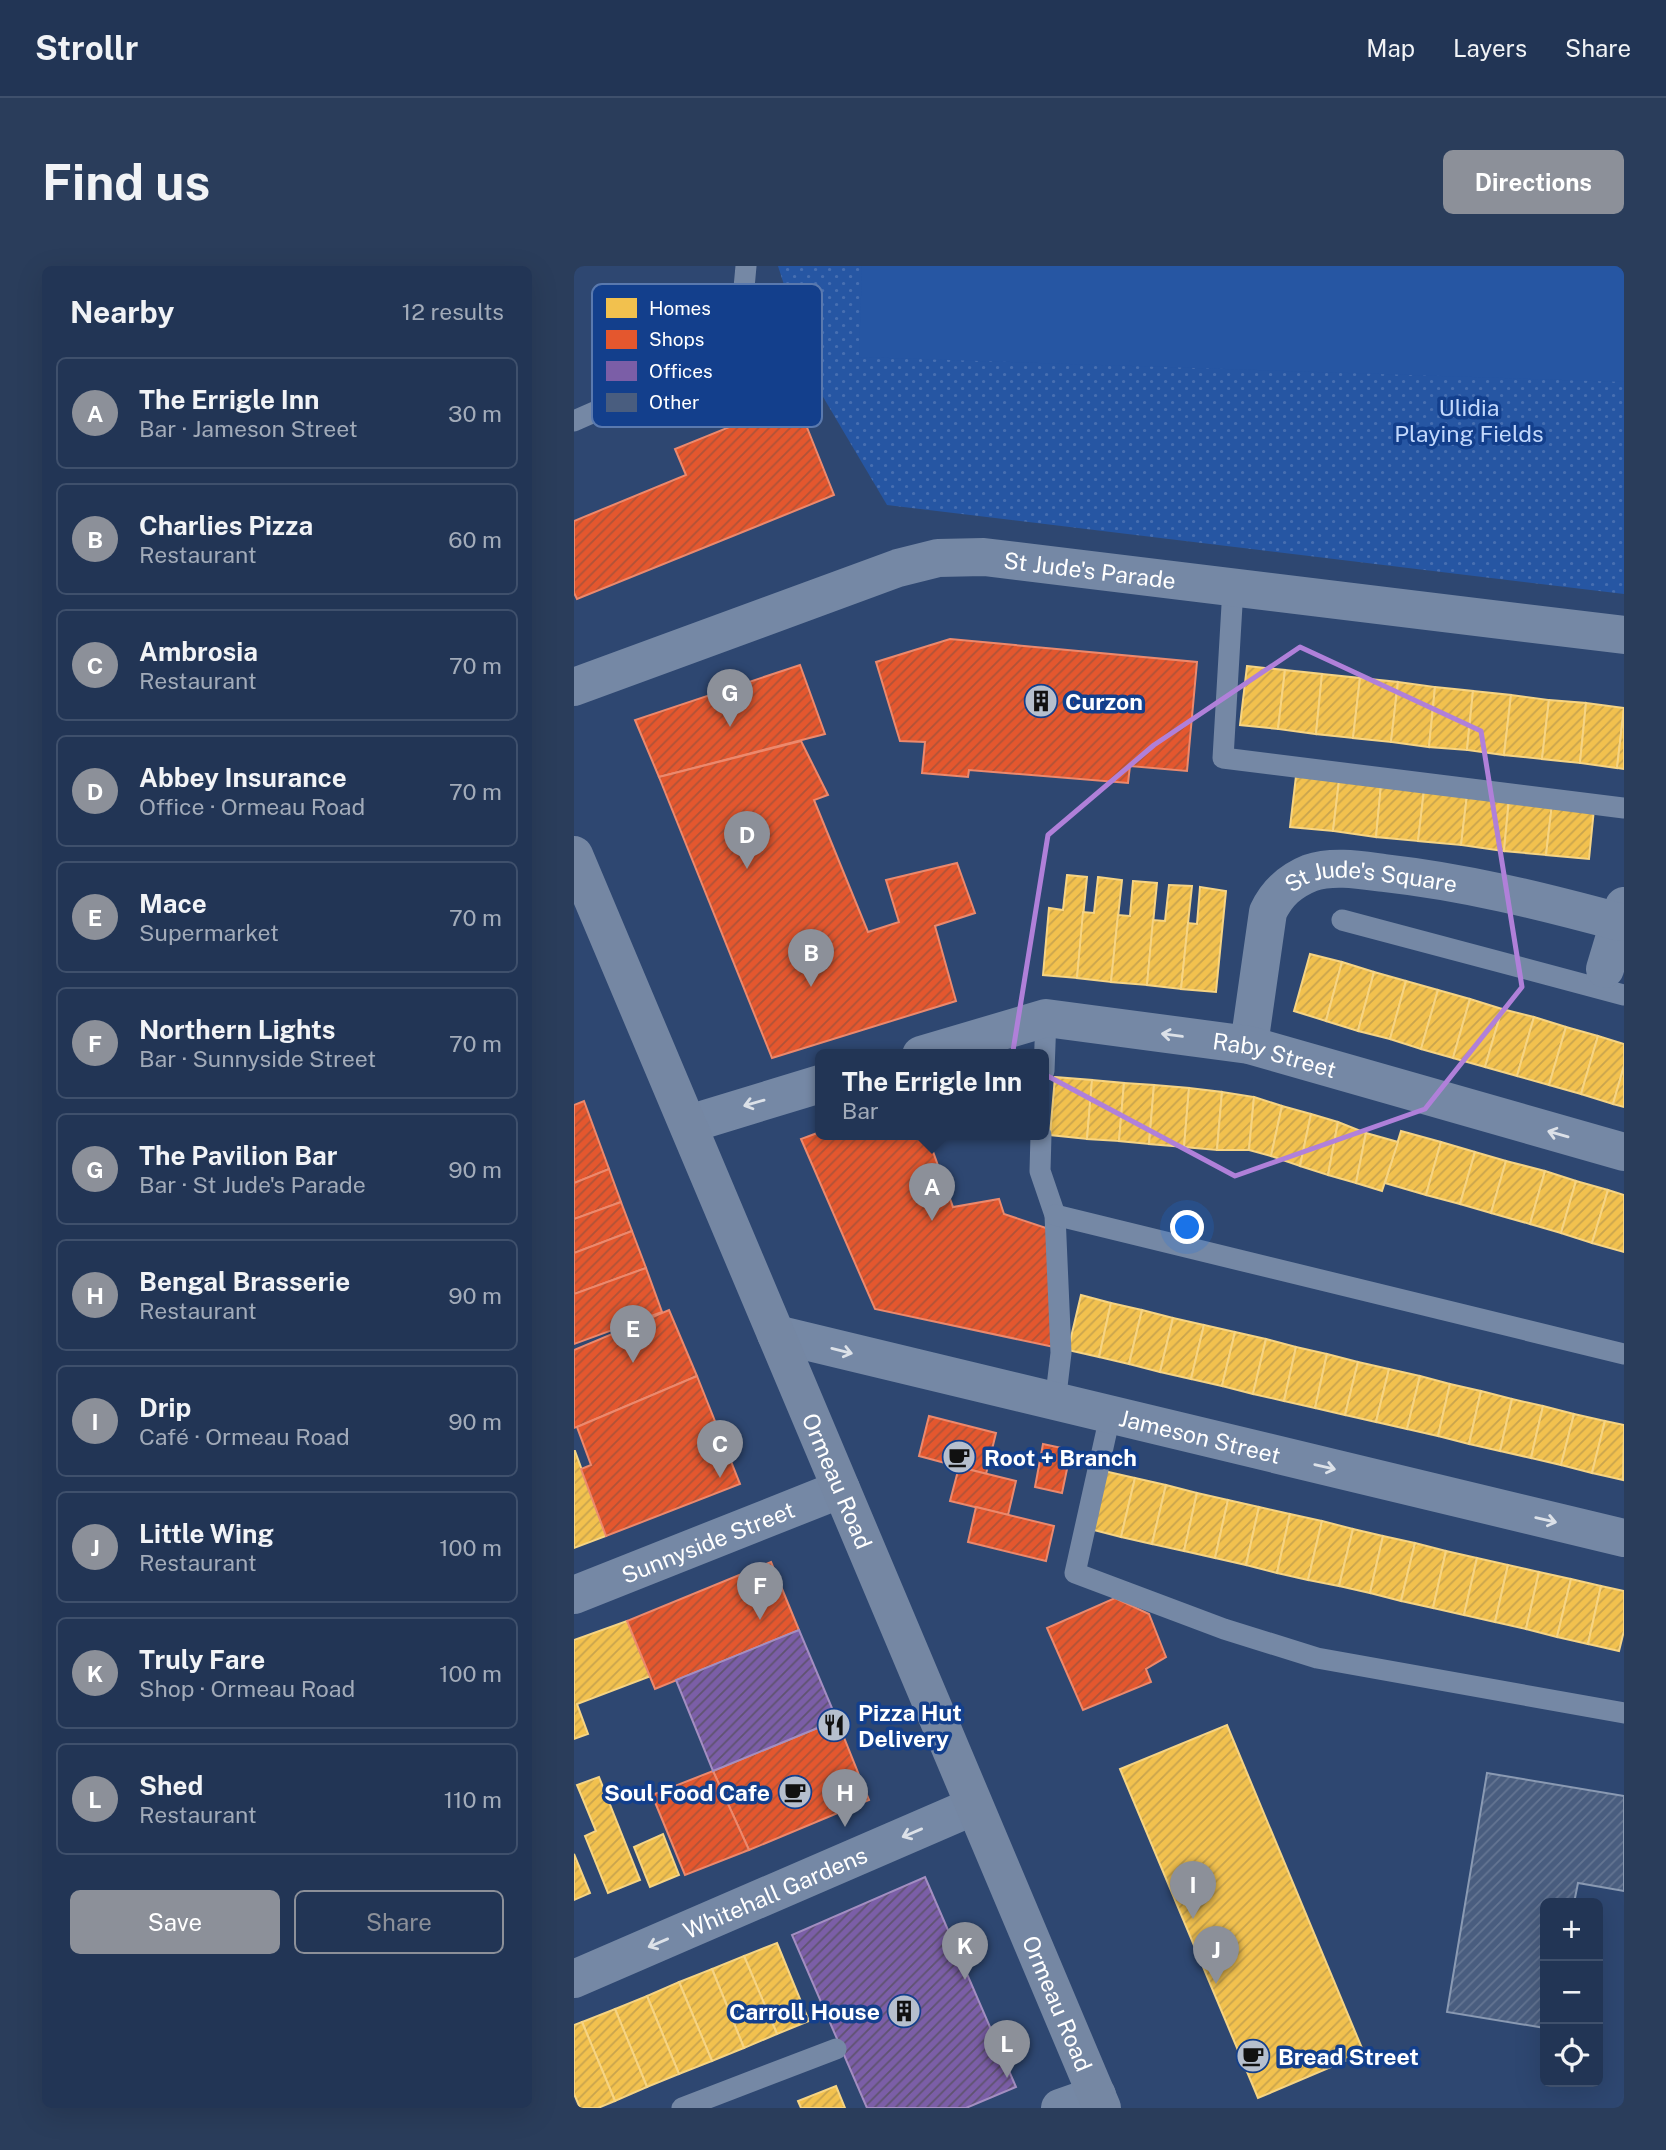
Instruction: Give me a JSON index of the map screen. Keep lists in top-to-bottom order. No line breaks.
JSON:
{"streets":{"main road":["Ormeau Road"],"street":["St Jude's Parade","St Jude's Square","Raby Street","Jameson Street","Sunnyside Street","Whitehall Gardens"]},"crossings":[["St Jude's Square","Raby Street"],["Jameson Street","Ormeau Road"],["Ormeau Road","Sunnyside Street"],["Ormeau Road","Whitehall Gardens"]],"one_way":["Raby Street","Jameson Street","Whitehall Gardens"],"parks":["Ulidia Playing Fields"],"places":{"building":["Curzon","Carroll House"],"cafe":["Root + Branch","Soul Food Cafe","Bread Street"],"restaurant":["Pizza Hut Delivery"]},"legend":["Homes","Shops","Offices","Other"],"page":{"header":"Strollr","nav":["Map","Layers","Share"],"buttons":["Directions",["Save","Share"]],"title":"Find us","heading":["Nearby","12 results"],"list":[{"mark":"A","name":"The Errigle Inn","note":"Bar · Jameson Street","value":"30 m"},{"mark":"B","name":"Charlies Pizza","note":"Restaurant","value":"60 m"},{"mark":"C","name":"Ambrosia","note":"Restaurant","value":"70 m"},{"mark":"D","name":"Abbey Insurance","note":"Office · Ormeau Road","value":"70 m"},{"mark":"E","name":"Mace","note":"Supermarket","value":"70 m"},{"mark":"F","name":"Northern Lights","note":"Bar · Sunnyside Street","value":"70 m"},{"mark":"G","name":"The Pavilion Bar","note":"Bar · St Jude's Parade","value":"90 m"},{"mark":"H","name":"Bengal Brasserie","note":"Restaurant","value":"90 m"},{"mark":"I","name":"Drip","note":"Café · Ormeau Road","value":"90 m"},{"mark":"J","name":"Little Wing","note":"Restaurant","value":"100 m"},{"mark":"K","name":"Truly Fare","note":"Shop · Ormeau Road","value":"100 m"},{"mark":"L","name":"Shed","note":"Restaurant","value":"110 m"}],"pins":["G","D","B","A","E","C","F","H","I","K","J","L"],"popup":["The Errigle Inn","Bar"],"map_buttons":["+","−"]}}
